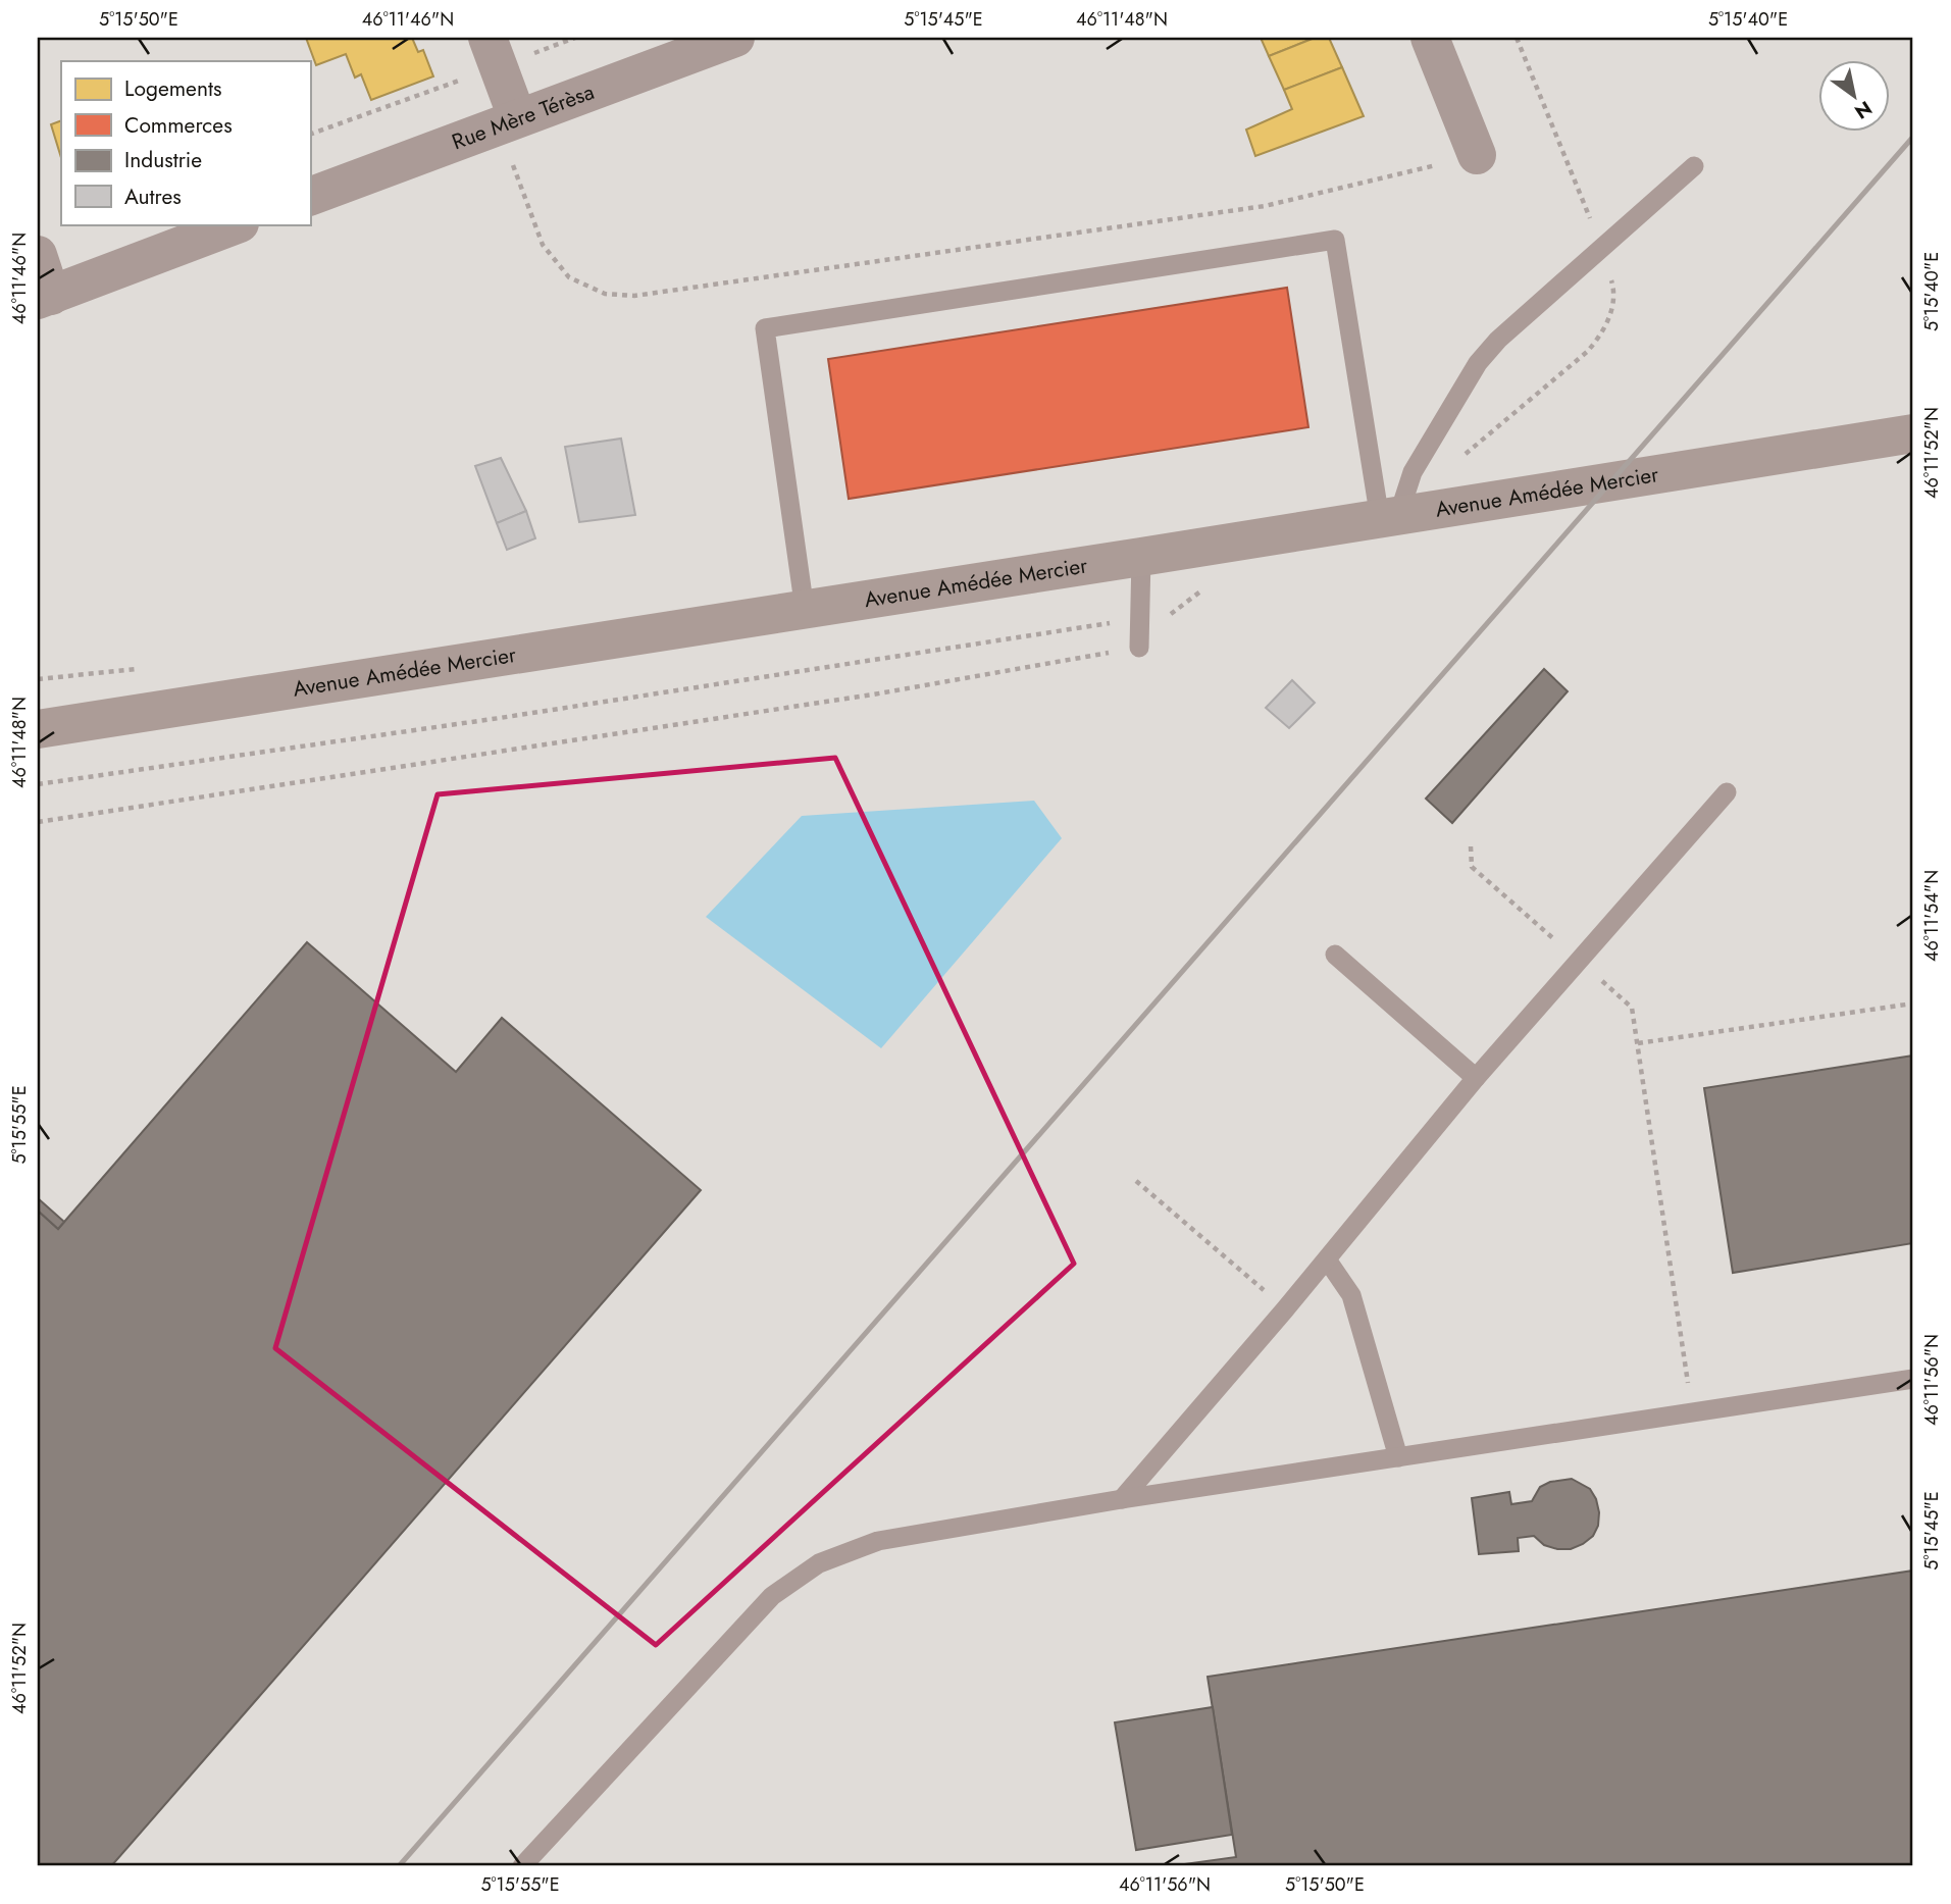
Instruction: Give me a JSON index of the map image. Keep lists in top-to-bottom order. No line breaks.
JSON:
{"streets":{"main road":["Avenue Amédée Mercier"],"street":["Rue Mère Térèsa"]},"legend":["Logements","Commerces","Industrie","Autres"],"north":"bottom right","coordinates":["5°15'50\"E","46°11'46\"N","5°15'45\"E","46°11'48\"N","5°15'40\"E","46°11'52\"N","46°11'54\"N","5°15'55\"E","46°11'56\"N"]}
